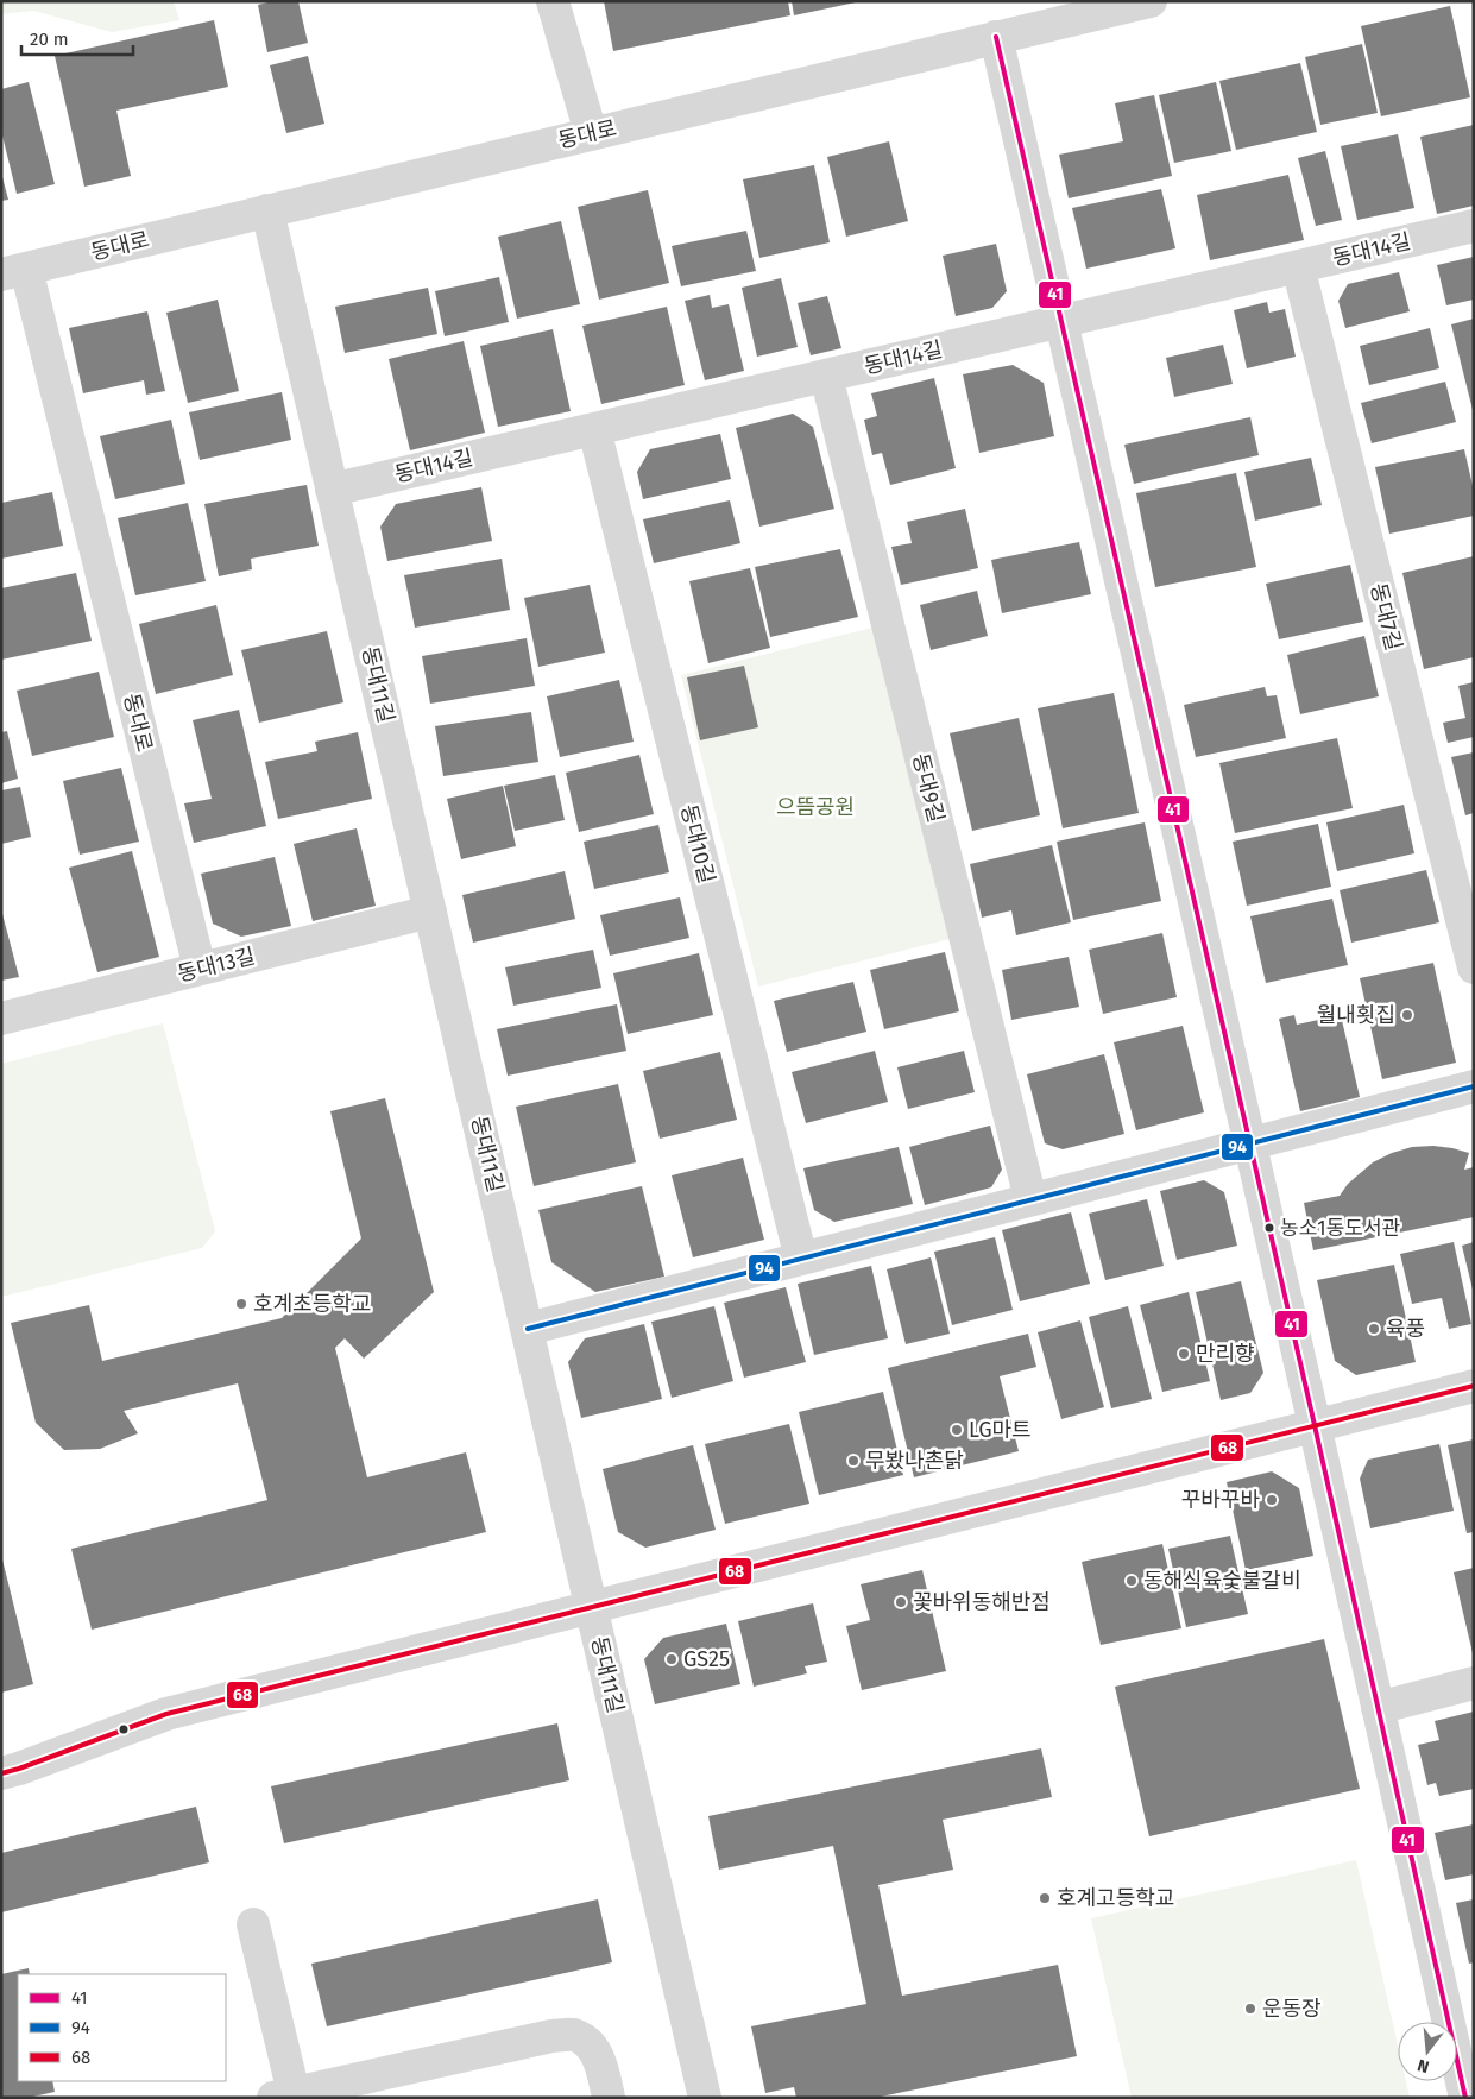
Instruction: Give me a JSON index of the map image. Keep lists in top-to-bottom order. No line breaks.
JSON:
{"streets":{"street":["동대로","동대14길","동대7길","동대11길","동대9길","동대10길","동대13길"]},"crossings":[["동대로","동대11길"],["동대로","동대13길"],["동대14길","동대7길"],["동대14길","동대11길"],["동대14길","동대9길"],["동대14길","동대10길"],["동대11길","동대13길"]],"parks":["으뜸공원"],"places":["월내횟집","농소1동도서관","호계초등학교","육풍","만리향","LG마트","무봤나촌닭","꾸바꾸바","동해식육숯불갈비","꽃바위동해반점","GS25","호계고등학교","운동장"],"lines":["transit line 41","transit line 94","transit line 68"],"legend":["41","94","68"],"scale_bar":"20 m","north":"bottom"}
